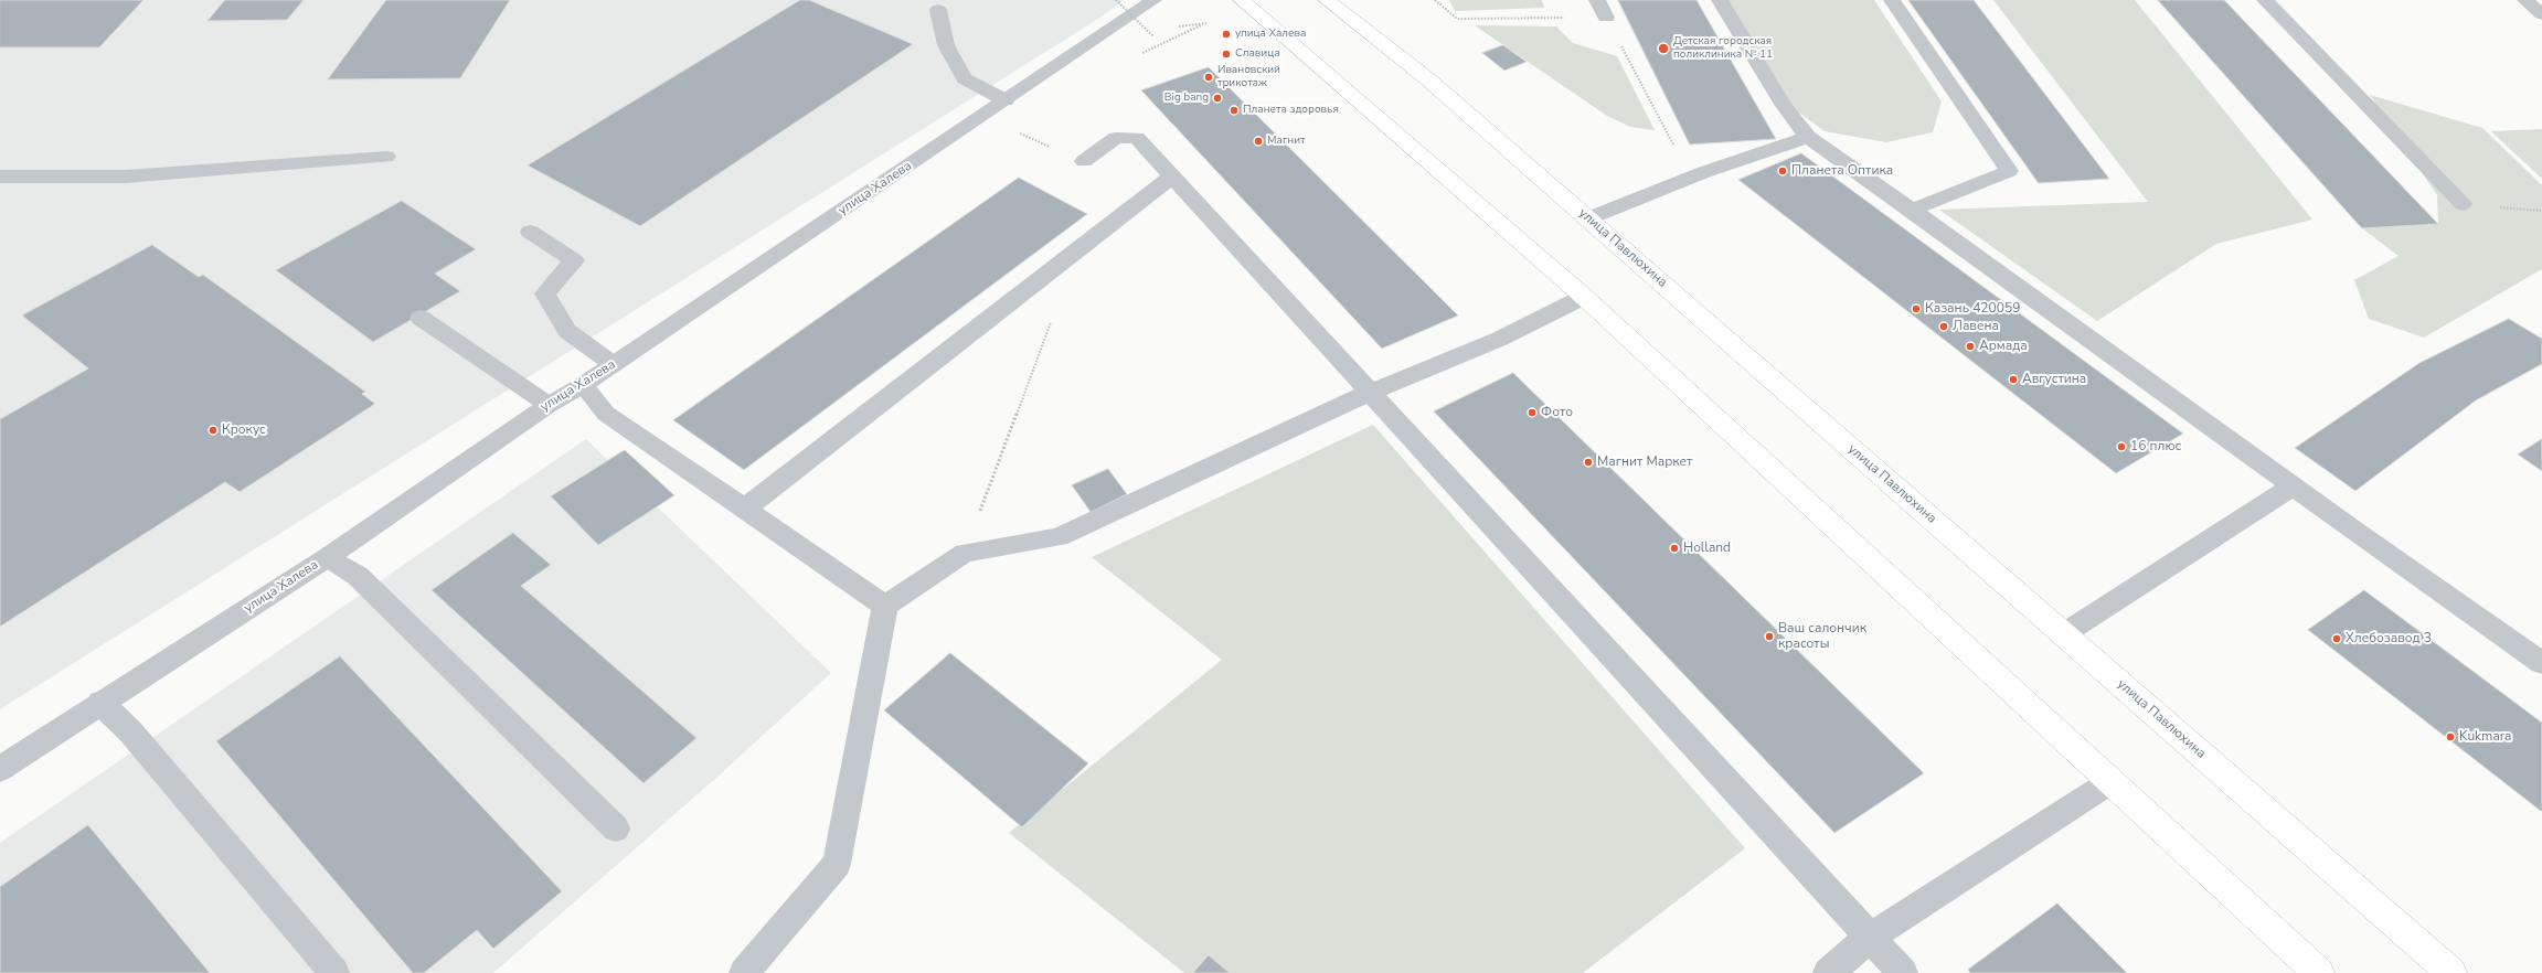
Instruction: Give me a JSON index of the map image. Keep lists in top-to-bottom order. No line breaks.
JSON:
{"streets":{"main road":["улица Павлюхина"],"street":["улица Халева"]},"places":["улица Халева","Детская городская поликлиника № 11","Славица","Ивановский трикотаж","Big bang","Планета здоровья","Магнит","Планета Оптика","Казань 420059","Лавена","Армада","Августина","Фото","Крокус","16 плюс","Магнит Маркет","Holland","Ваш салончик красоты","Хлебозавод 3","Kukmara"]}
